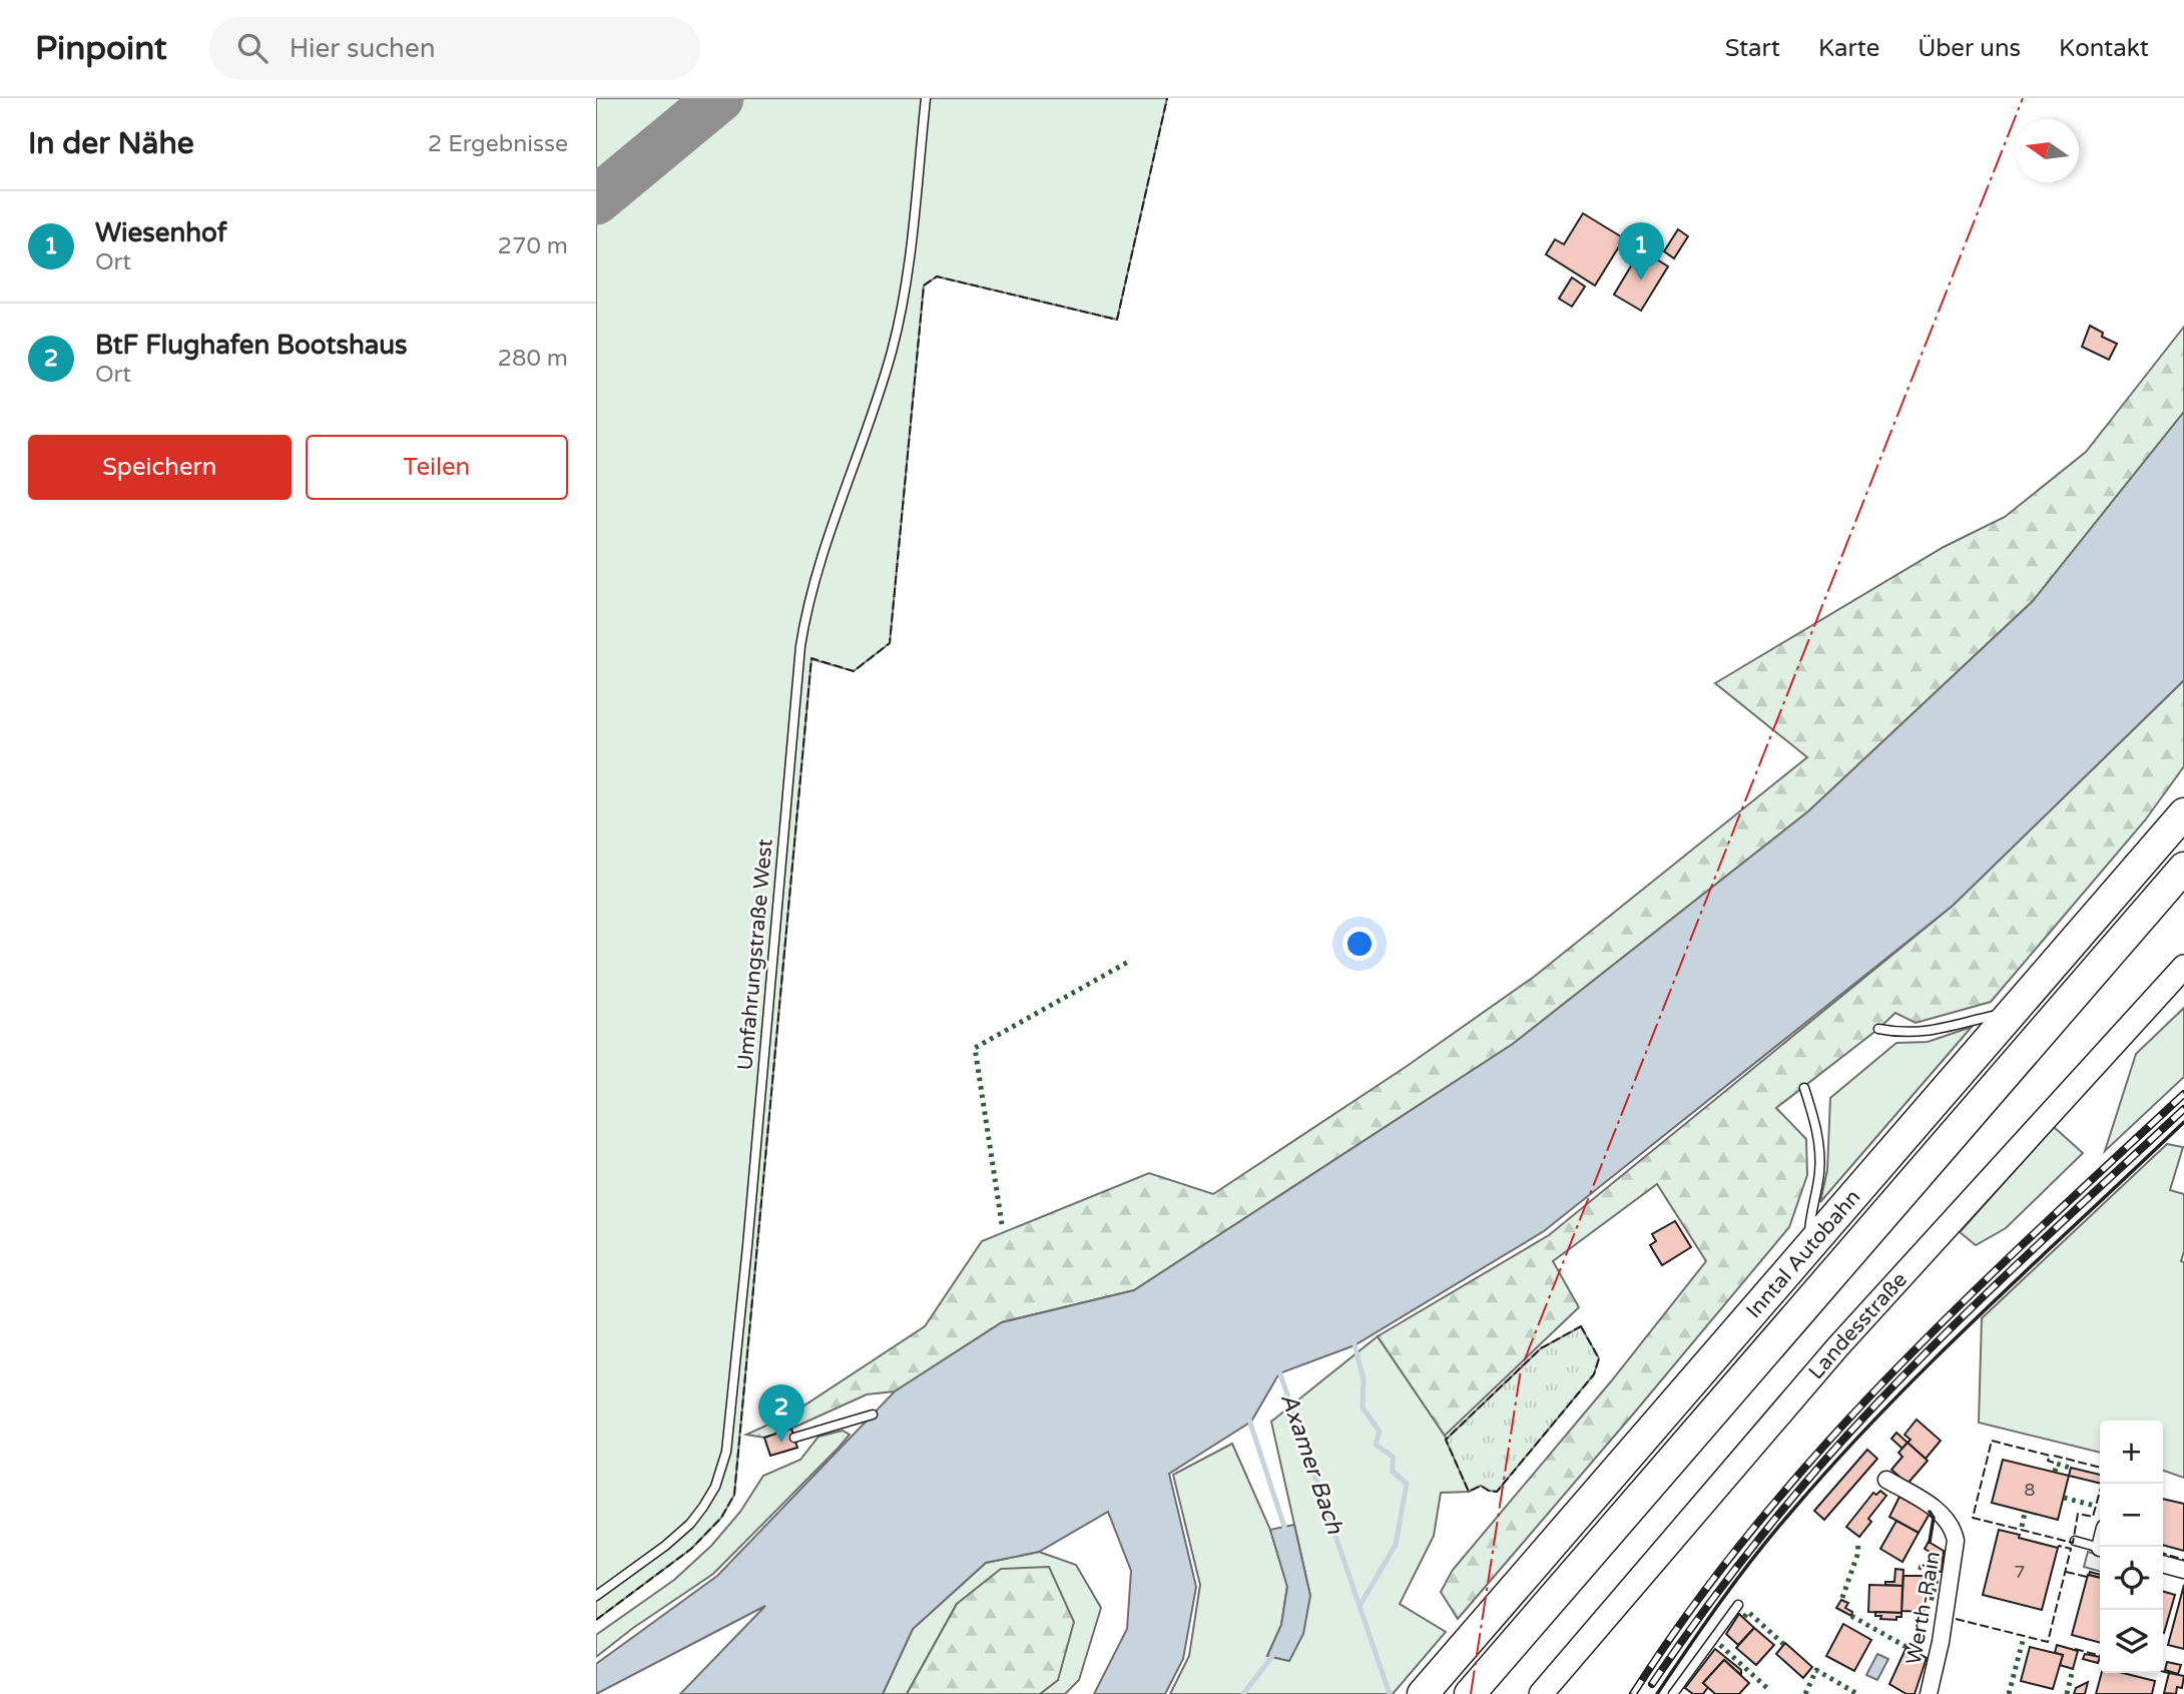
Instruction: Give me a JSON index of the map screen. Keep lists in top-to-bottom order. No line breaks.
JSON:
{"streets":{"highway":["Inntal Autobahn"],"main road":["Landesstraße"],"street":["Werth-Rain"],"lane":["Umfahrungstraße West"]},"water":["Axamer Bach"],"house_numbers":["8","7"],"north":"left","page":{"header":"Pinpoint","search":"Hier suchen","nav":["Start","Karte","Über uns","Kontakt"],"heading":["In der Nähe","2 Ergebnisse"],"list":[{"mark":"1","name":"Wiesenhof","note":"Ort","value":"270 m"},{"mark":"2","name":"BtF Flughafen Bootshaus","note":"Ort","value":"280 m"}],"pins":["1","2"],"buttons":["Speichern","Teilen"],"map_buttons":["+","−"]}}
